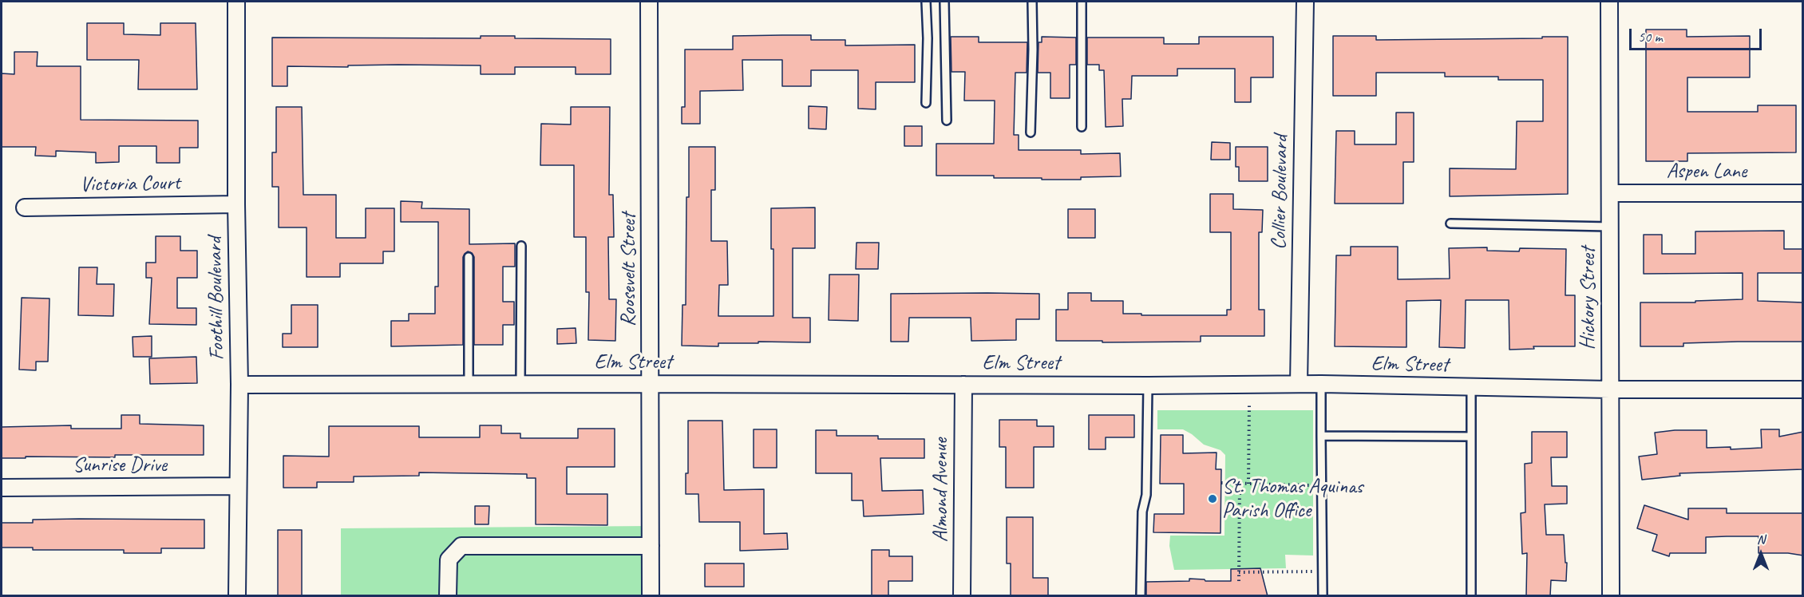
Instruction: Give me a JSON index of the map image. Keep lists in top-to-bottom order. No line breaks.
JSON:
{"streets":{"street":["Aspen Lane","Victoria Court","Collier Boulevard","Roosevelt Street","Foothill Boulevard","Hickory Street","Elm Street","Sunrise Drive","Almond Avenue"]},"crossings":[["Aspen Lane","Hickory Street"],["Victoria Court","Foothill Boulevard"],["Collier Boulevard","Elm Street"],["Roosevelt Street","Elm Street"],["Foothill Boulevard","Elm Street"],["Foothill Boulevard","Sunrise Drive"],["Hickory Street","Elm Street"],["Elm Street","Almond Avenue"]],"places":["St. Thomas Aquinas Parish Office"],"scale_bar":"50 m","north":"top"}
